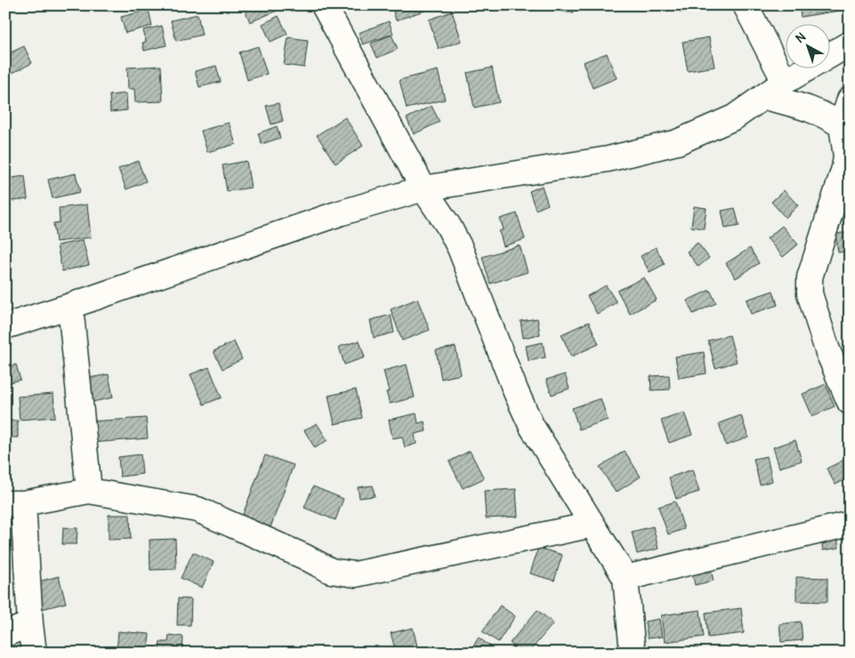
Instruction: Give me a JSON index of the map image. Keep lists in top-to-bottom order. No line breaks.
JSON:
{"north":"top left"}
